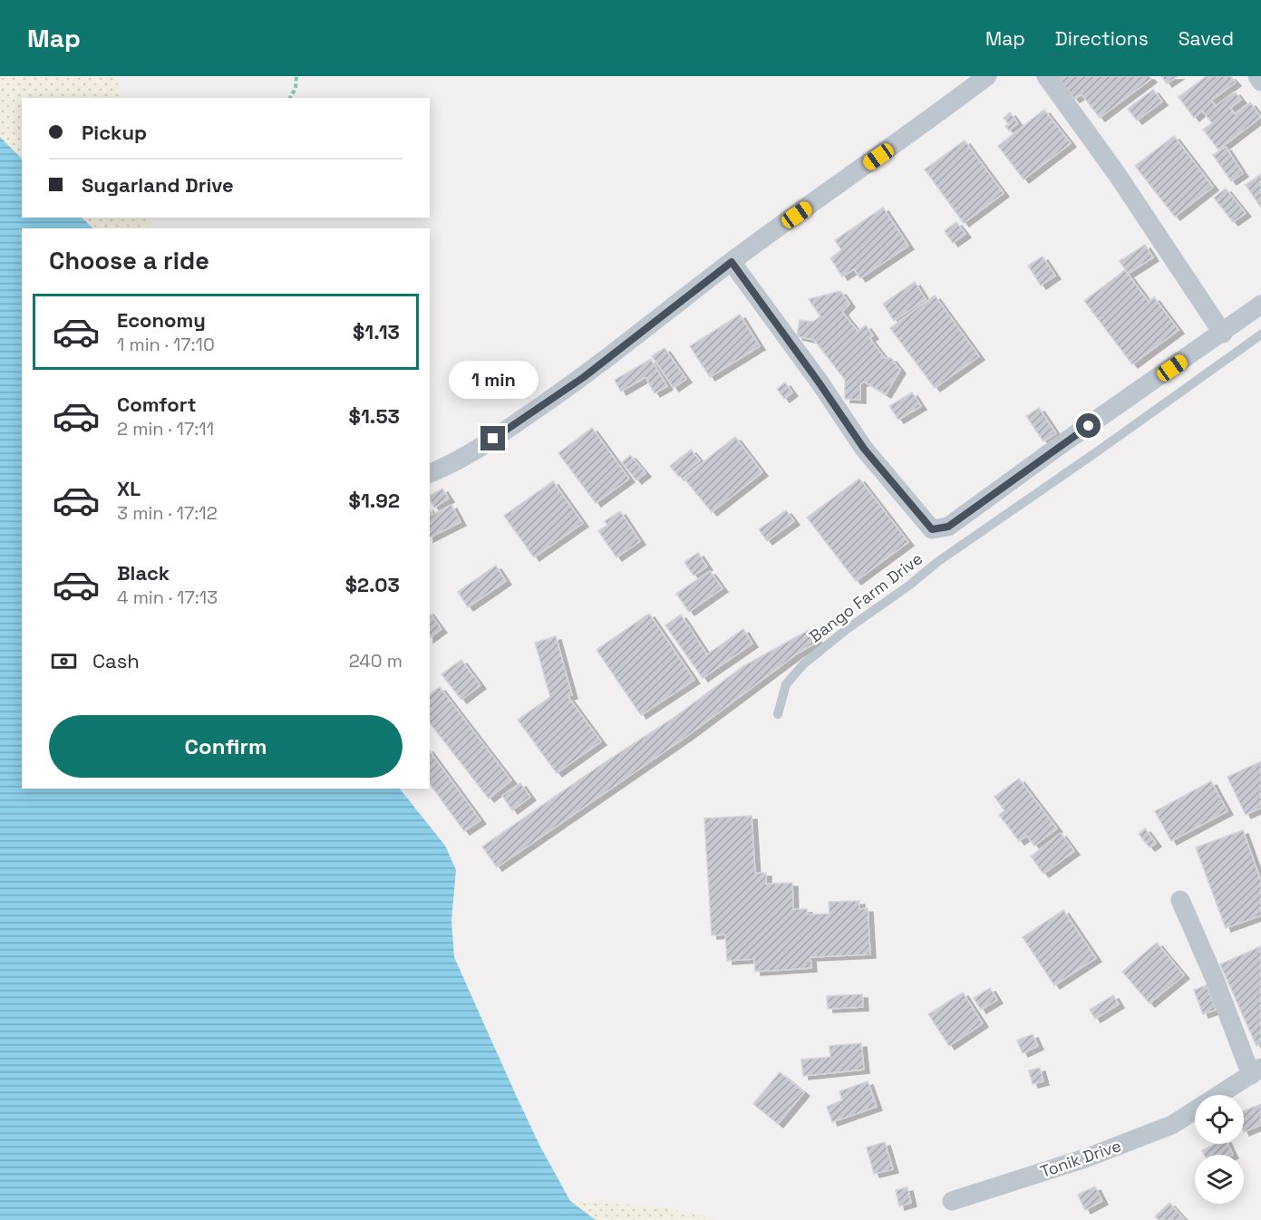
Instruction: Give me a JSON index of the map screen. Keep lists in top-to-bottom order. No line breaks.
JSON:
{"streets":{"street":["Tonik Drive"],"lane":["Bango Farm Drive"]},"page":{"header":"Map","nav":["Map","Directions","Saved"],"banner":["Pickup","Sugarland Drive"],"heading":"Choose a ride","list":[{"name":"Economy","note":"1 min · 17:10","value":"$1.13"},{"name":"Comfort","note":"2 min · 17:11","value":"$1.53"},{"name":"XL","note":"3 min · 17:12","value":"$1.92"},{"name":"Black","note":"4 min · 17:13","value":"$2.03"}],"bubble":"1 min","pay":["Cash","240 m"],"buttons":"Confirm"}}
